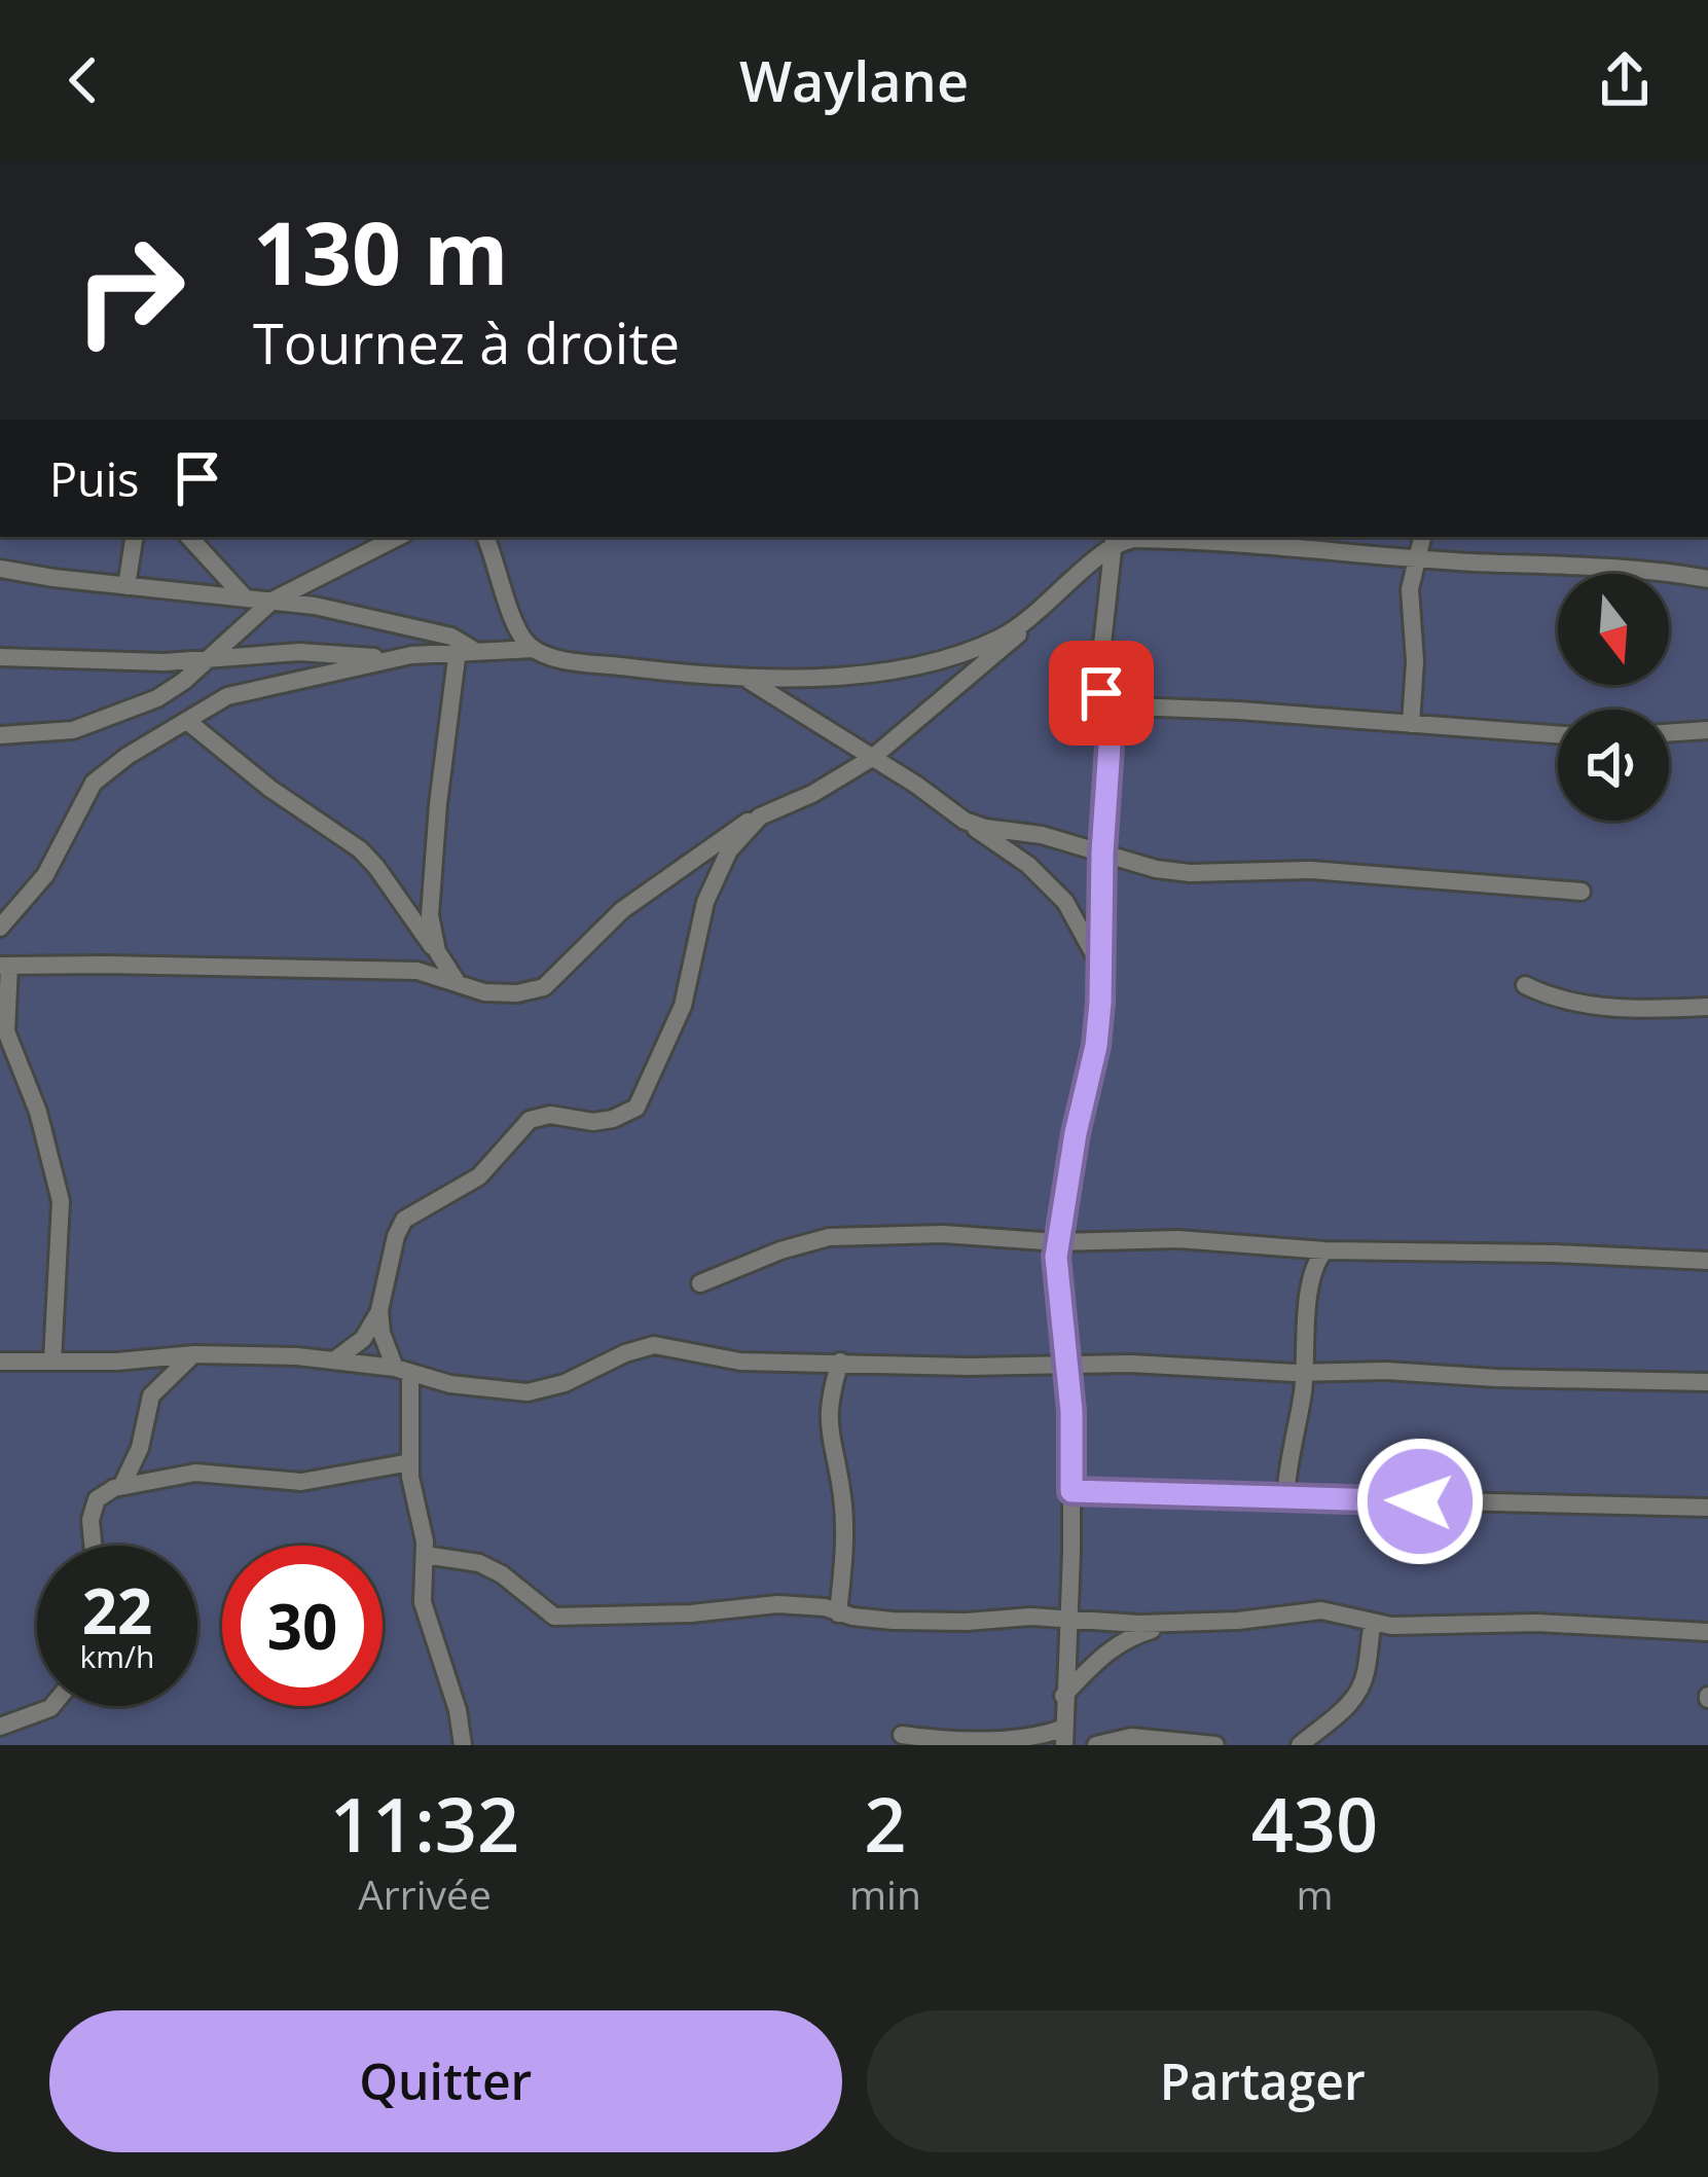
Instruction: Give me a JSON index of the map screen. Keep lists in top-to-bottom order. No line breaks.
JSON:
{"north":"bottom","page":{"header":"Waylane","turn":["130 m","Tournez à droite"],"then":"Puis","speed":"22 km/h","limit":"30","eta":["11:32","Arrivée","2","min","430","m"],"buttons":["Quitter","Partager"]}}
